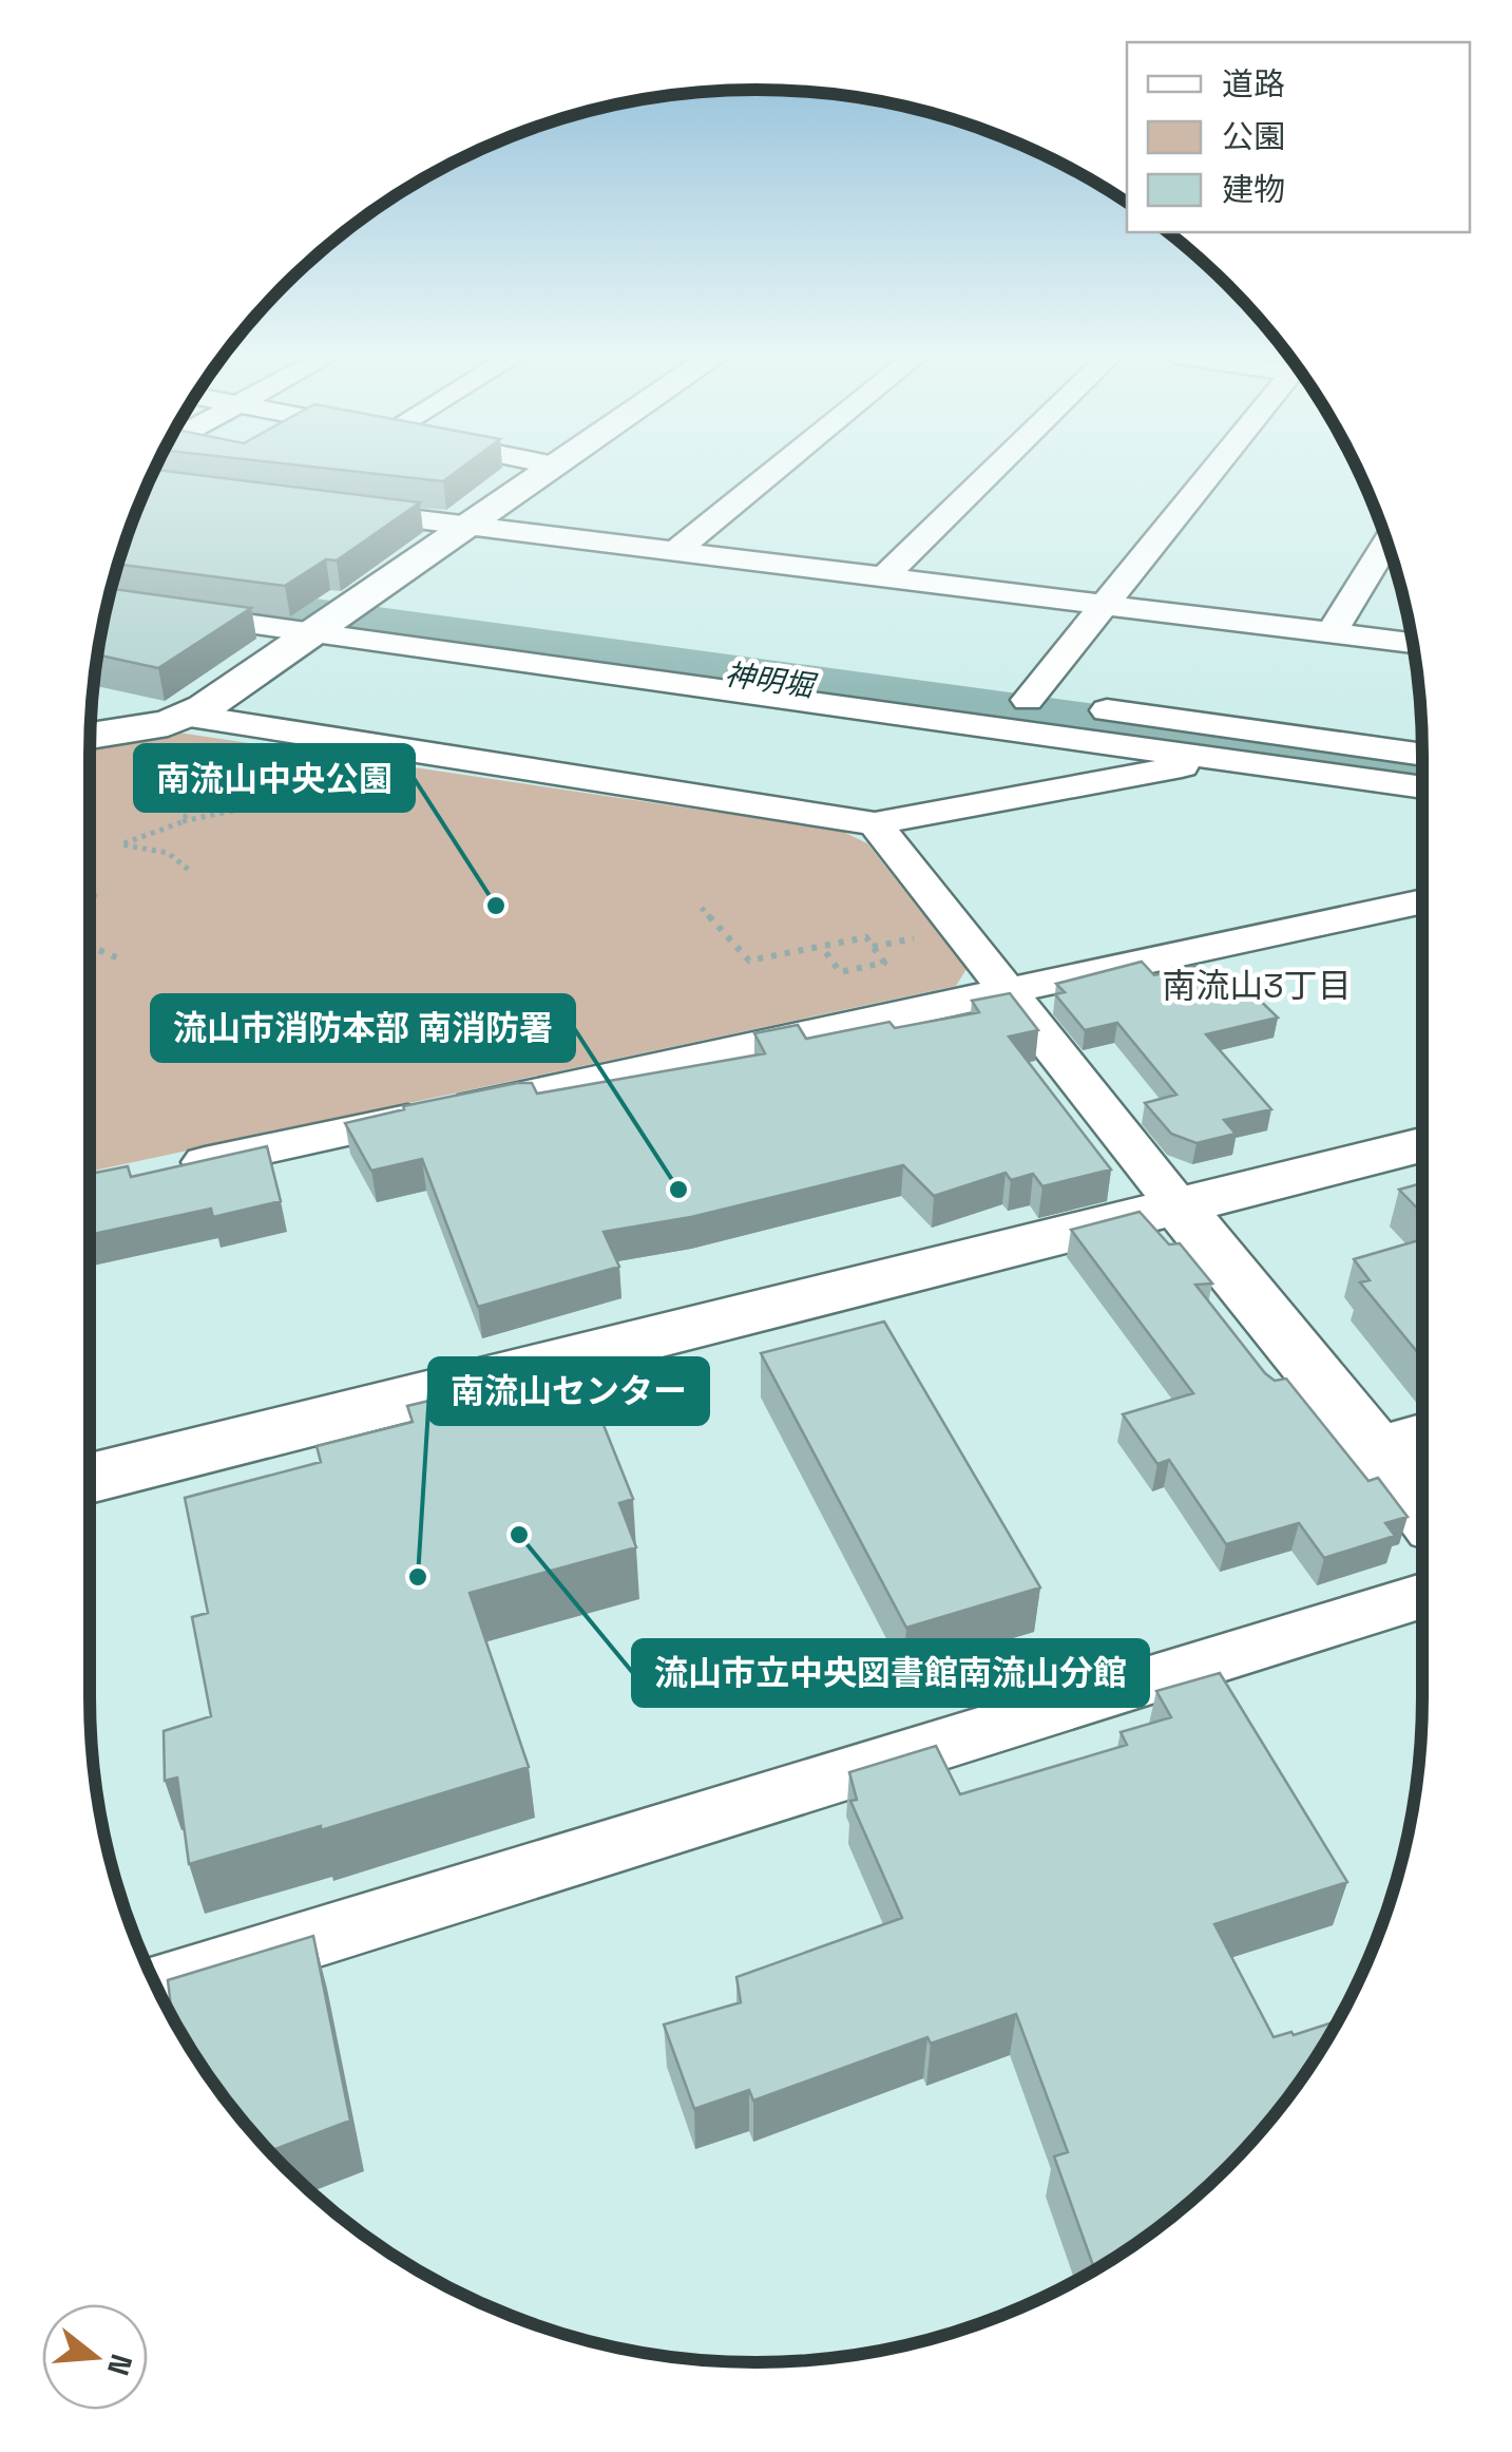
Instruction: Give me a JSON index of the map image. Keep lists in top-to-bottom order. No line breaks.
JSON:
{"districts":["南流山3丁目"],"water":["神明堀"],"places":["南流山中央公園","流山市消防本部 南消防署","流山市立中央図書館南流山分館","南流山センター"],"legend":["道路","公園","建物"],"north":"right"}
